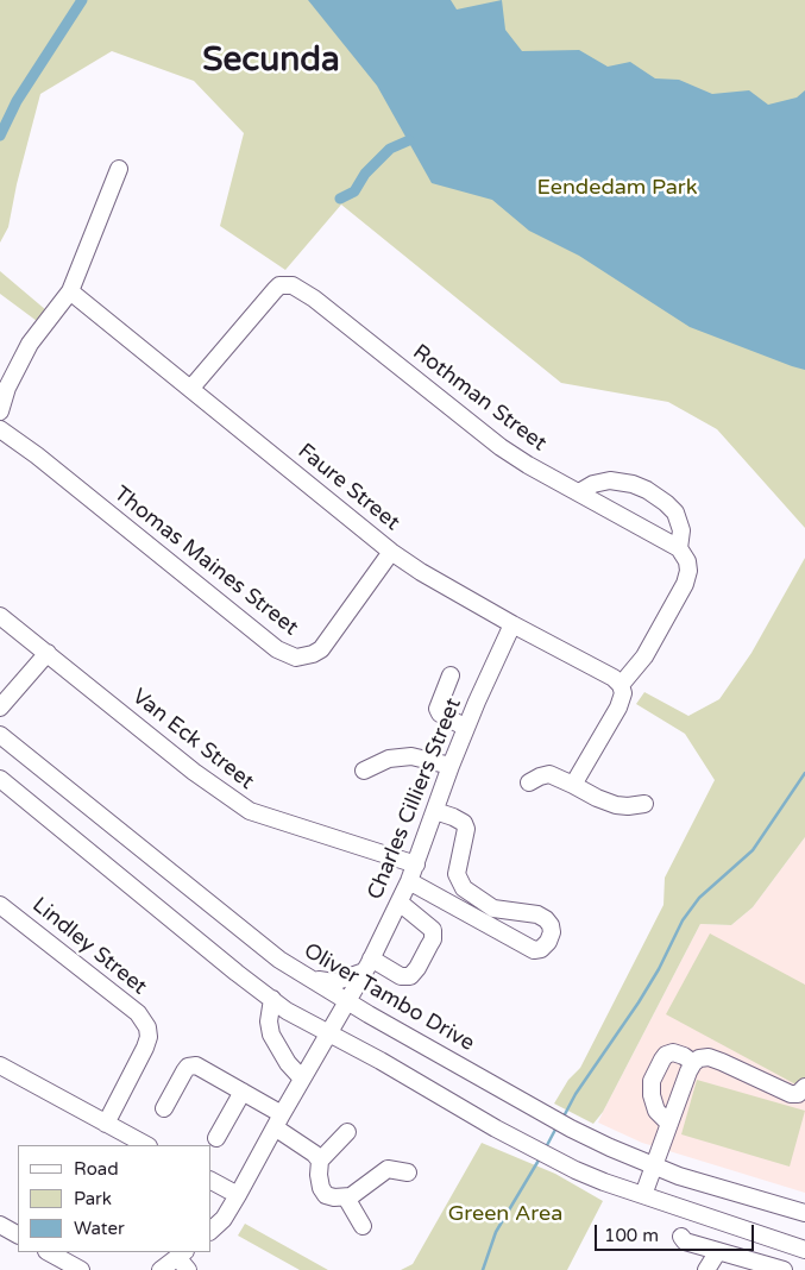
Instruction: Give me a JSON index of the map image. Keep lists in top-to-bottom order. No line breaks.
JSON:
{"streets":{"street":["Rothman Street","Faure Street","Thomas Maines Street","Van Eck Street","Charles Cilliers Street","Lindley Street","Oliver Tambo Drive"]},"crossings":[["Rothman Street","Faure Street"],["Faure Street","Thomas Maines Street"],["Faure Street","Charles Cilliers Street"],["Van Eck Street","Charles Cilliers Street"],["Charles Cilliers Street","Oliver Tambo Drive"]],"districts":["Secunda"],"parks":["Eendedam Park","Green Area"],"legend":["Road","Park","Water"],"scale_bar":"100 m"}
